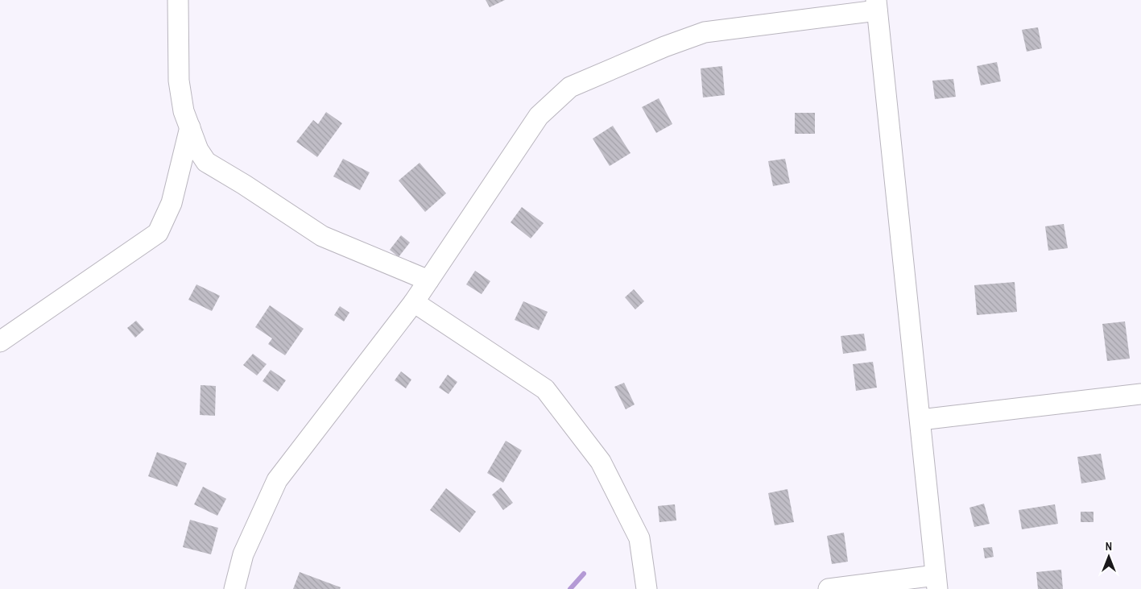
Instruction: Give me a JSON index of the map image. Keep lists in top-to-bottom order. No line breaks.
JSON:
{"north":"top"}
